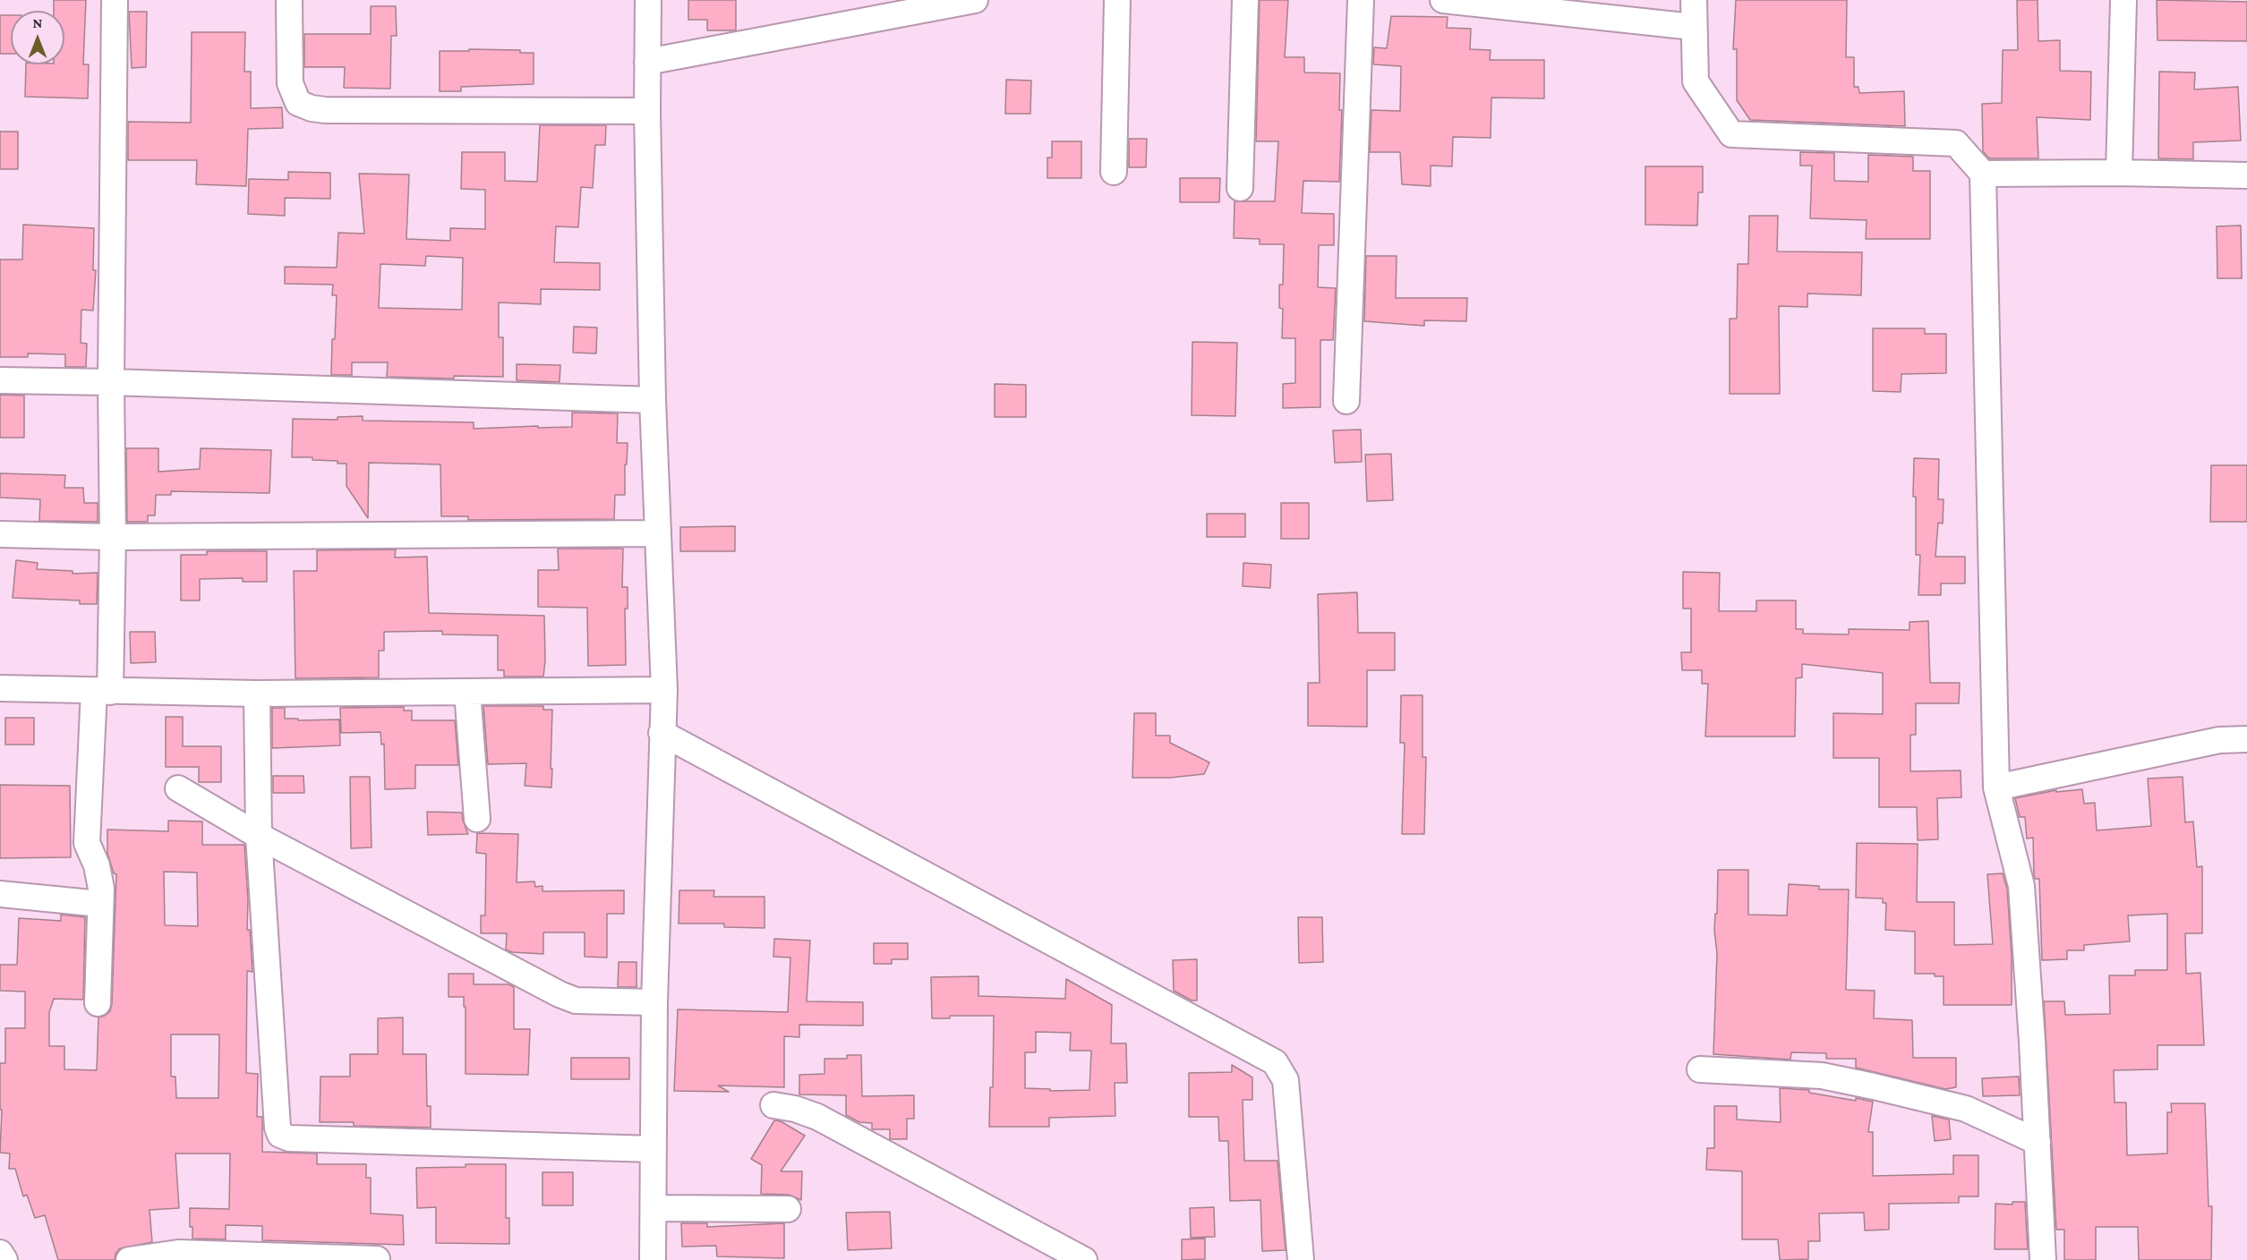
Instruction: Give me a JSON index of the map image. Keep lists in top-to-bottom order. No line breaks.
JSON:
{"north":"top"}
